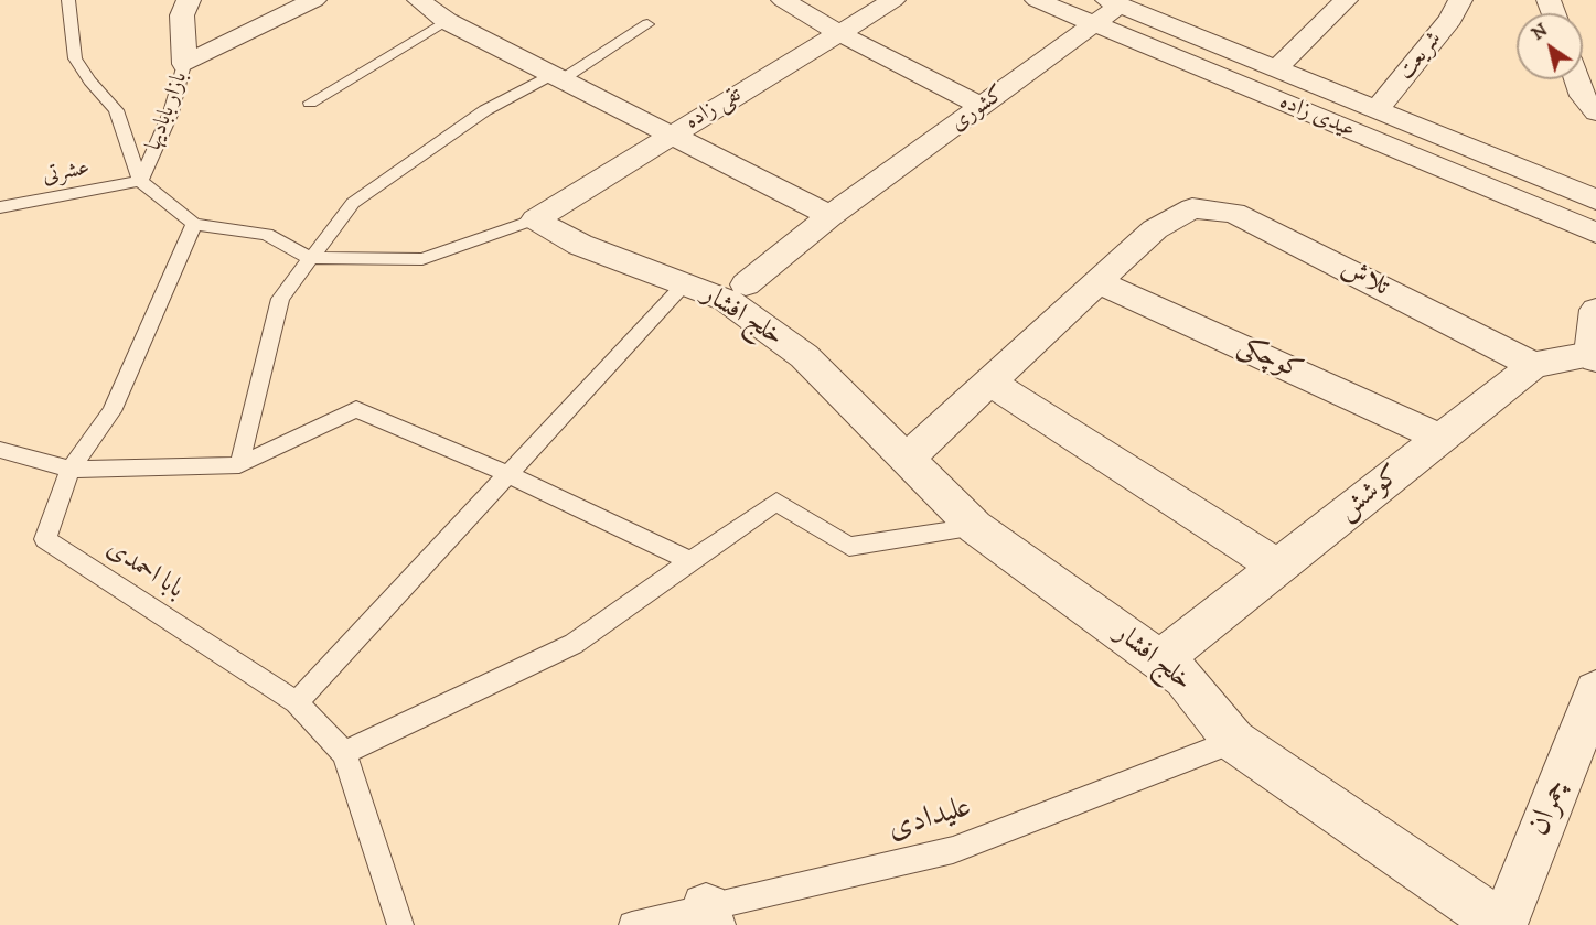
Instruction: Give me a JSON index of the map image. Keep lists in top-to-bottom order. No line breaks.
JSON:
{"streets":{"street":["شریعت","تقی زاده","کشوری","بازار بابادیها","عیدی زاده","تلاش","خلج افشار","کوچکی","کوشش","چمران"],"lane":["عشرتی","بابا احمدی","علیدادی"]},"crossings":[["شریعت","عیدی زاده"],["تقی زاده","خلج افشار"],["کشوری","عیدی زاده"],["بازار بابادیها","عشرتی"],["تلاش","کوچکی"],["تلاش","کوشش"],["خلج افشار","کوشش"],["خلج افشار","چمران"],["خلج افشار","علیدادی"],["کوچکی","کوشش"]],"north":"top left"}
